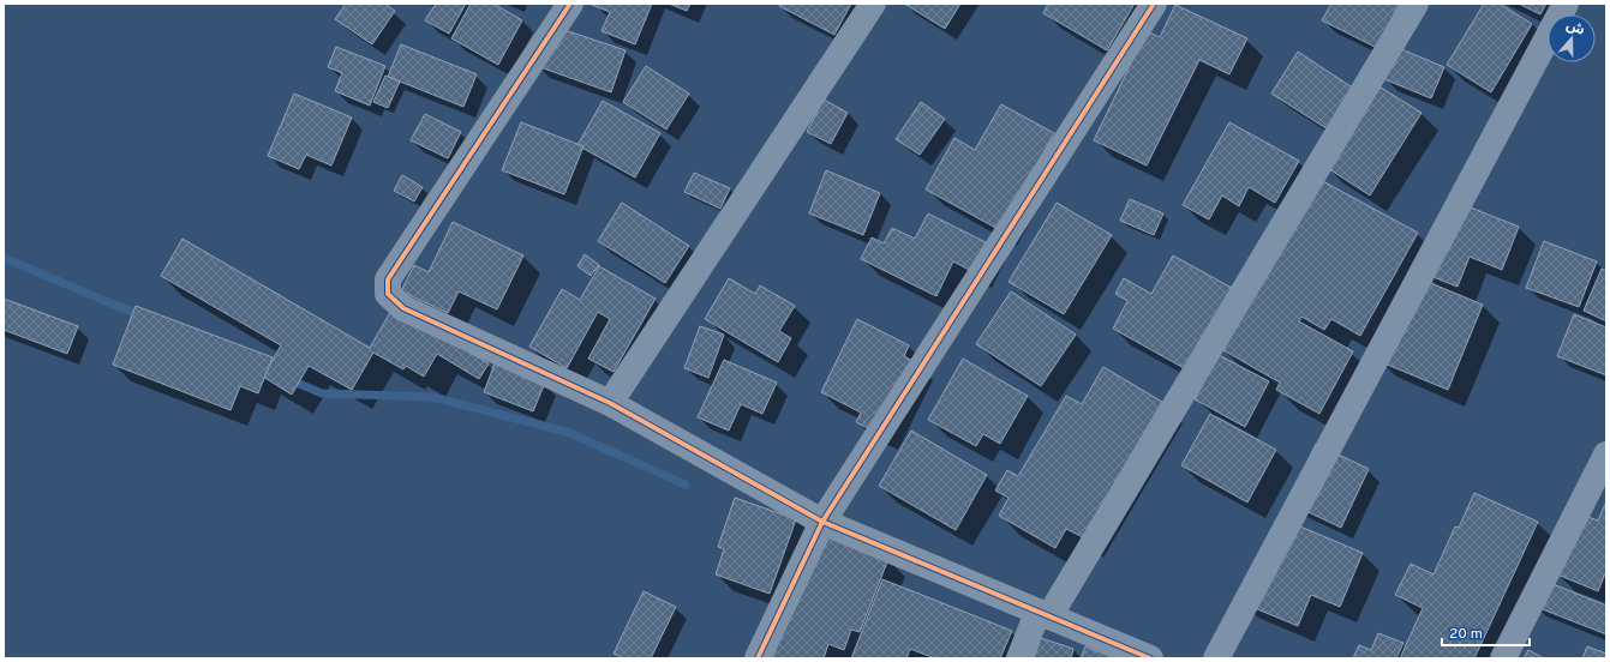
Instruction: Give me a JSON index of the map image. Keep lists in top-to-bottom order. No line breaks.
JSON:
{"scale_bar":"20 m","north":"top"}
